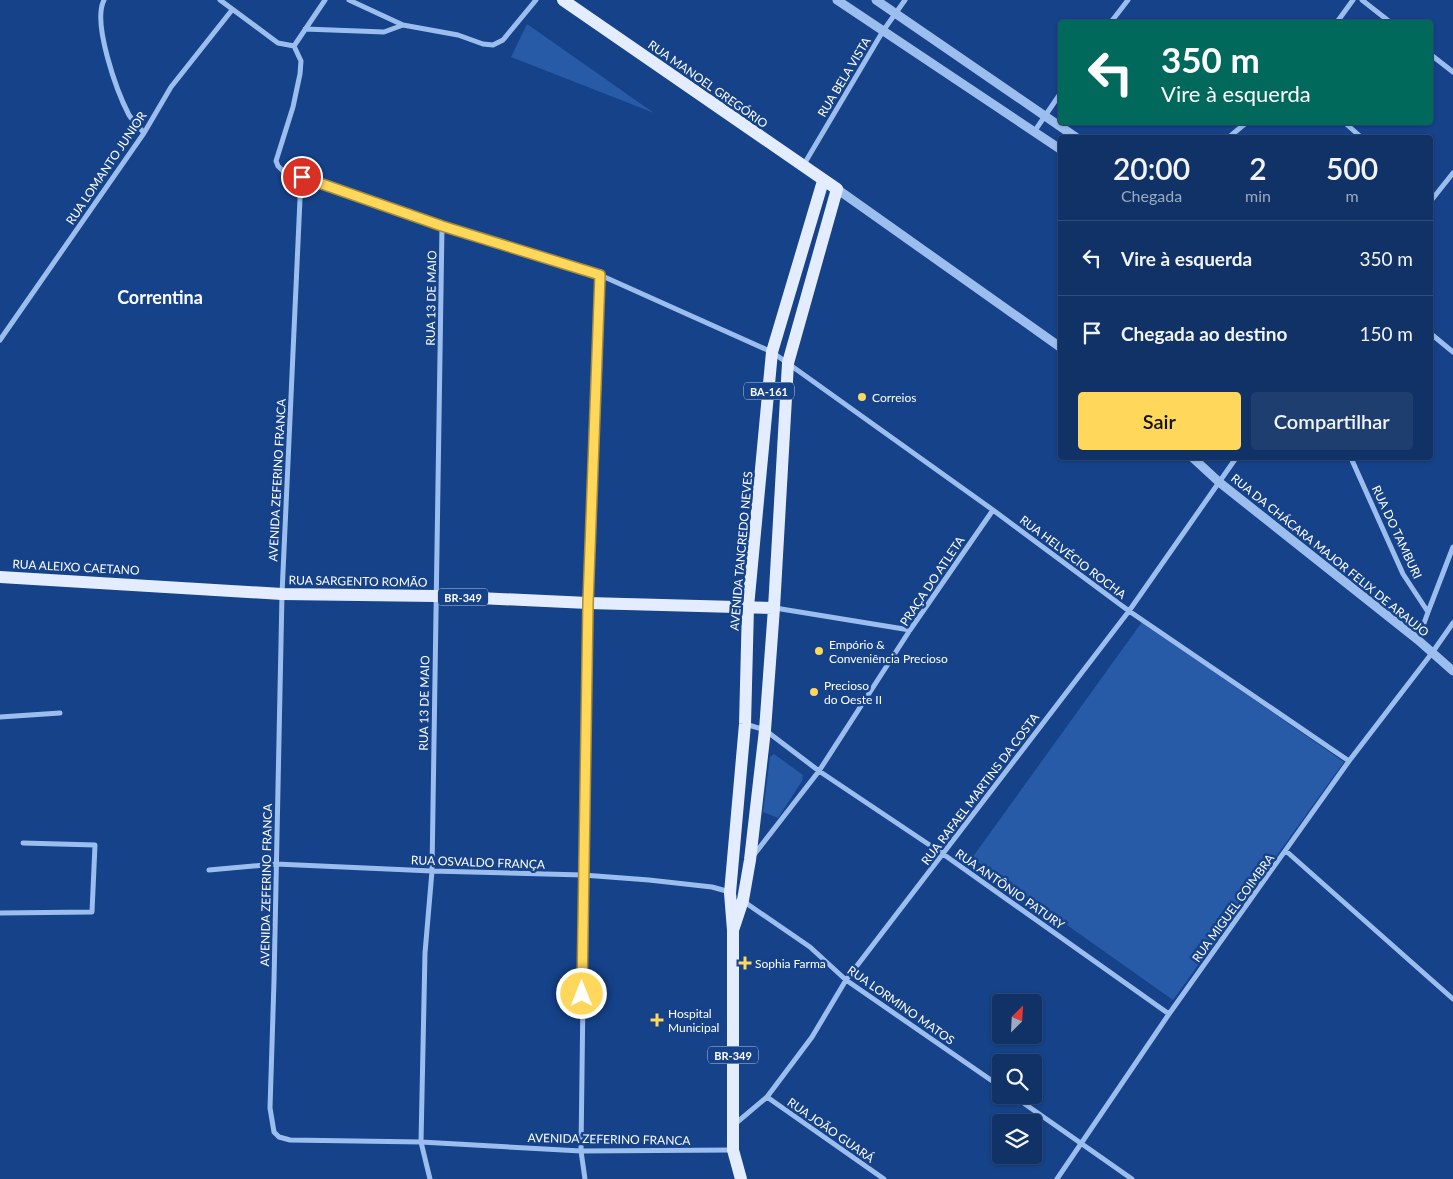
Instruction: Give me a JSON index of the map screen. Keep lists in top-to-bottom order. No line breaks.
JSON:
{"streets":{"main road":["RUA MANOEL GREGÓRIO","BA-161","AVENIDA TANCREDO NEVES","RUA ALEIXO CAETANO","RUA SARGENTO ROMÃO","BR-349"],"street":["RUA BELA VISTA","RUA LOMANTO JUNIOR","RUA 13 DE MAIO","AVENIDA ZEFERINO FRANCA","RUA DO TAMBURI","RUA DA CHÁCARA MAJOR FELIX DE ARAUJO","RUA HELVÉCIO ROCHA","PRAÇA DO ATLETA","RUA RAFAEL MARTINS DA COSTA","RUA OSVALDO FRANÇA","RUA ANTÔNIO PATURY","RUA MIGUEL COIMBRA","RUA LORMINO MATOS","RUA JOÃO GUARÁ"]},"crossings":[["RUA BELA VISTA","RUA MANOEL GREGÓRIO"],["RUA MANOEL GREGÓRIO","AVENIDA TANCREDO NEVES"],["RUA 13 DE MAIO","AVENIDA ZEFERINO FRANCA"],["RUA 13 DE MAIO","RUA HELVÉCIO ROCHA"],["RUA 13 DE MAIO","RUA SARGENTO ROMÃO"],["RUA 13 DE MAIO","RUA OSVALDO FRANÇA"],["AVENIDA ZEFERINO FRANCA","AVENIDA TANCREDO NEVES"],["AVENIDA ZEFERINO FRANCA","RUA HELVÉCIO ROCHA"],["AVENIDA ZEFERINO FRANCA","RUA SARGENTO ROMÃO"],["AVENIDA ZEFERINO FRANCA","RUA OSVALDO FRANÇA"],["AVENIDA TANCREDO NEVES","RUA HELVÉCIO ROCHA"],["AVENIDA TANCREDO NEVES","RUA SARGENTO ROMÃO"],["AVENIDA TANCREDO NEVES","PRAÇA DO ATLETA"],["AVENIDA TANCREDO NEVES","RUA RAFAEL MARTINS DA COSTA"],["AVENIDA TANCREDO NEVES","RUA OSVALDO FRANÇA"],["AVENIDA TANCREDO NEVES","RUA ANTÔNIO PATURY"],["AVENIDA TANCREDO NEVES","RUA LORMINO MATOS"],["RUA DA CHÁCARA MAJOR FELIX DE ARAUJO","RUA RAFAEL MARTINS DA COSTA"],["RUA DA CHÁCARA MAJOR FELIX DE ARAUJO","RUA MIGUEL COIMBRA"],["RUA HELVÉCIO ROCHA","PRAÇA DO ATLETA"],["RUA HELVÉCIO ROCHA","RUA RAFAEL MARTINS DA COSTA"],["RUA HELVÉCIO ROCHA","RUA MIGUEL COIMBRA"],["RUA ALEIXO CAETANO","RUA SARGENTO ROMÃO"],["PRAÇA DO ATLETA","RUA ANTÔNIO PATURY"],["RUA RAFAEL MARTINS DA COSTA","RUA ANTÔNIO PATURY"],["RUA RAFAEL MARTINS DA COSTA","RUA LORMINO MATOS"],["RUA RAFAEL MARTINS DA COSTA","RUA JOÃO GUARÁ"],["RUA OSVALDO FRANÇA","RUA LORMINO MATOS"],["RUA ANTÔNIO PATURY","RUA MIGUEL COIMBRA"]],"districts":["Correntina"],"places":{"other":["Correios","Empório & Conveniência Precioso","Precioso do Oeste II"],"health":["Sophia Farma","Hospital Municipal"]},"north":"top right","page":{"turn":["350 m","Vire à esquerda"],"eta":["20:00","Chegada","2","min","500","m"],"list":[{"name":"Vire à esquerda","value":"350 m"},{"name":"Chegada ao destino","value":"150 m"}],"buttons":["Sair","Compartilhar"]}}
